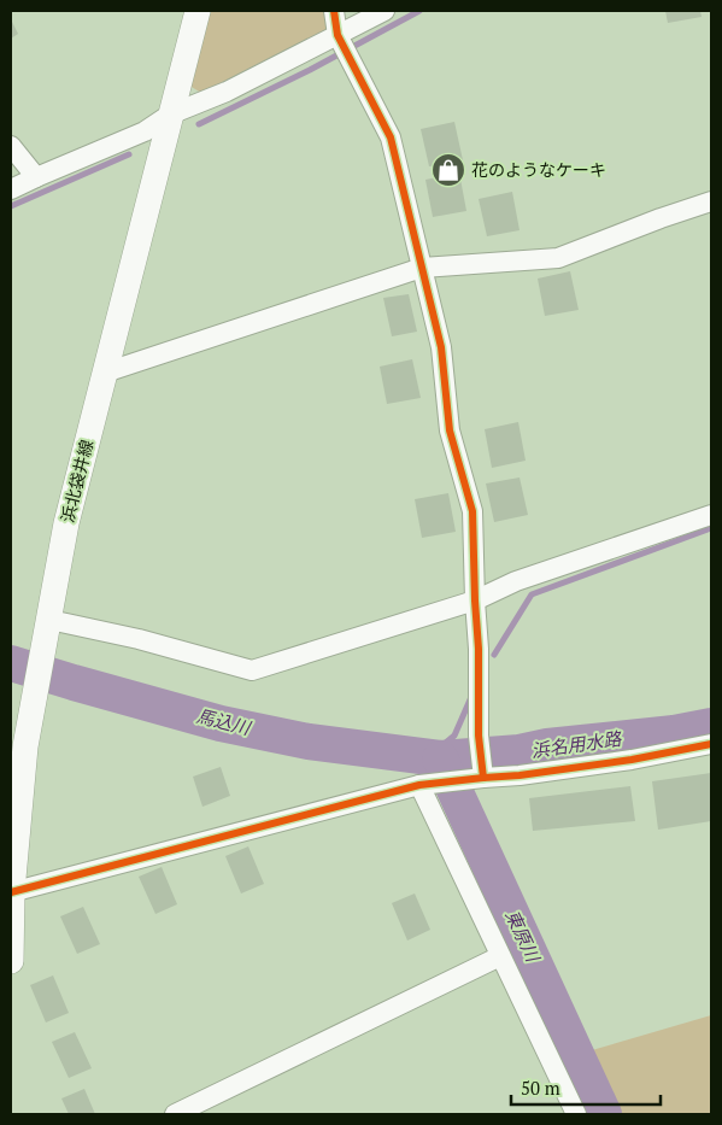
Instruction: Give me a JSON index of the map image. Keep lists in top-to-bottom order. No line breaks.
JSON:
{"streets":{"main road":["浜北袋井線"]},"water":["馬込川","浜名用水路","東原川"],"places":{"shop":["花のようなケーキ"]},"scale_bar":"50 m"}
